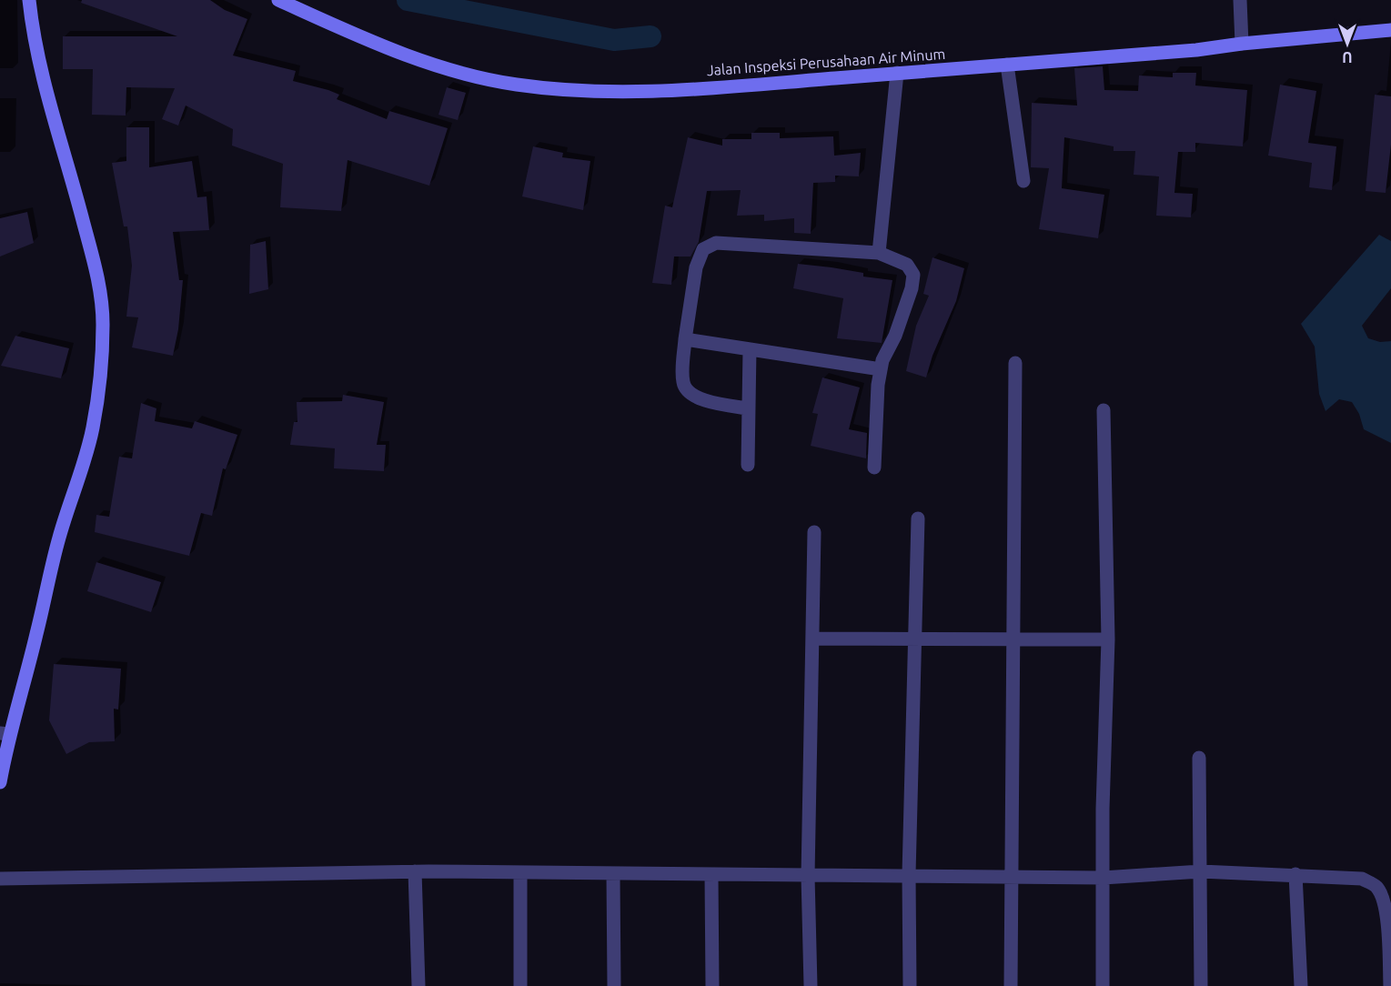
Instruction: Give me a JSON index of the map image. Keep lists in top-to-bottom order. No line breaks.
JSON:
{"streets":{"street":["Jalan Inspeksi Perusahaan Air Minum"]},"north":"bottom"}
